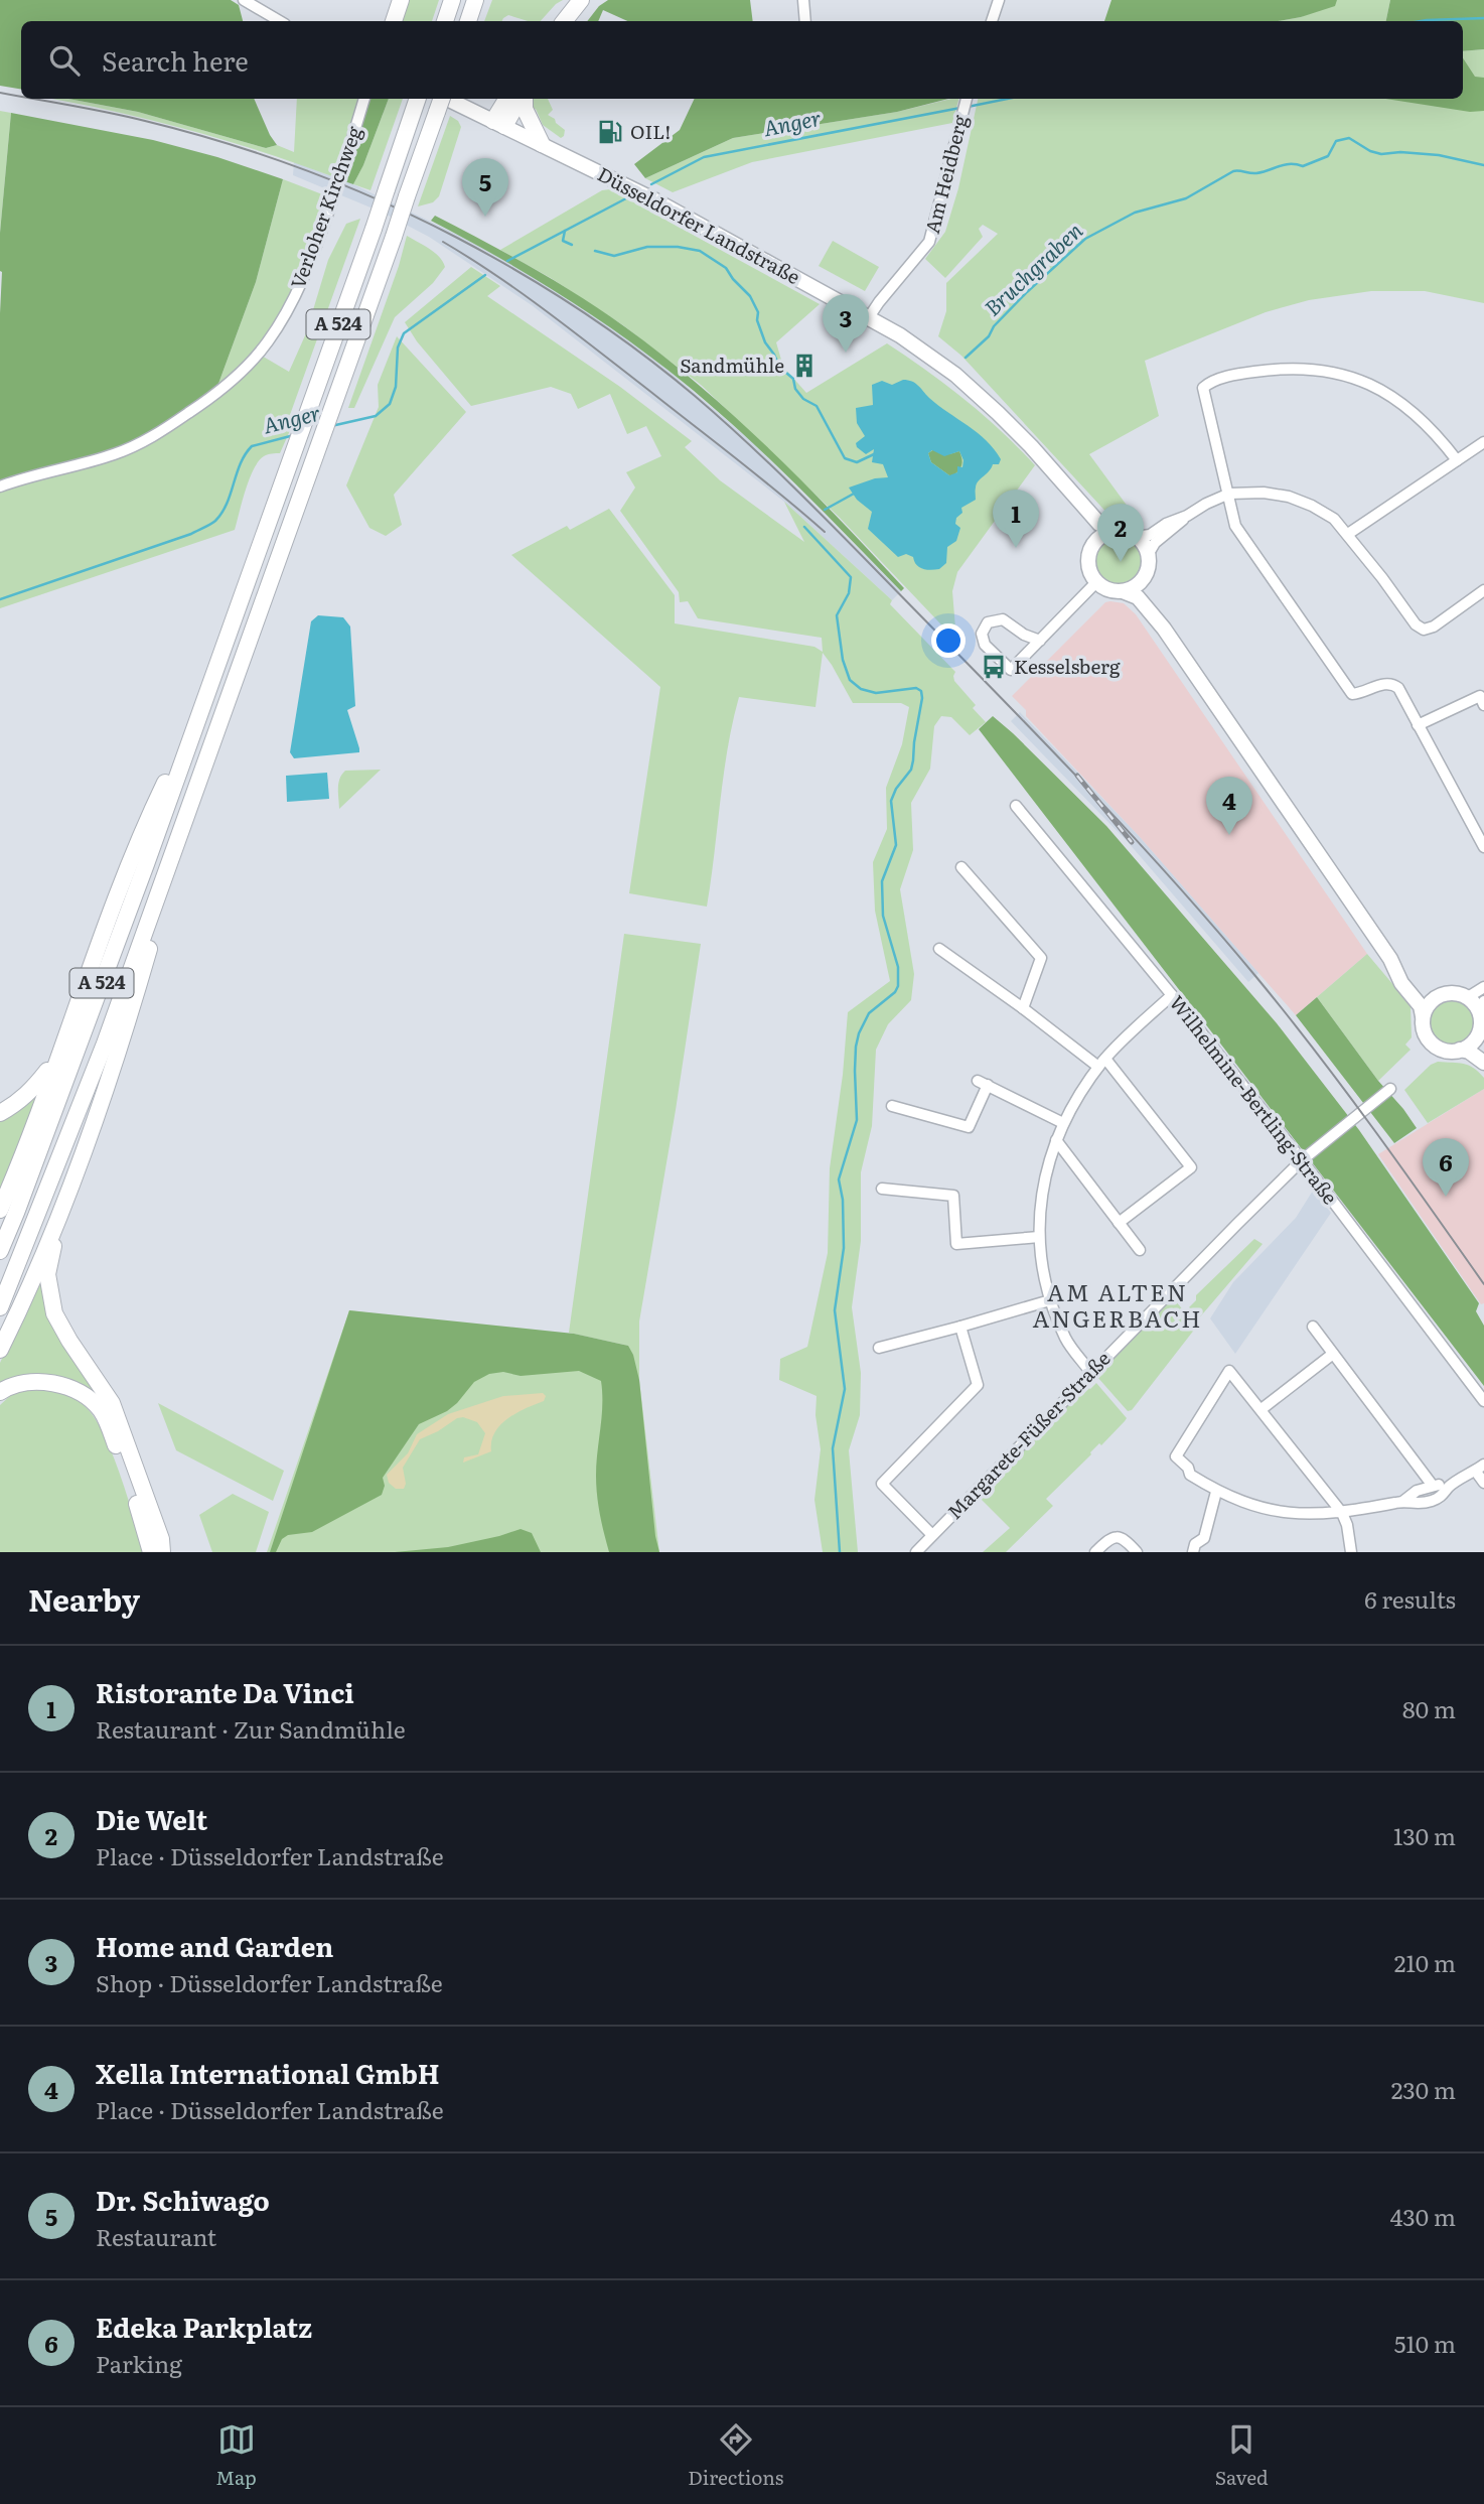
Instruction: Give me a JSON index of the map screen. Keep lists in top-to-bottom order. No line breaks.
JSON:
{"streets":{"highway":["A 524"],"main road":["Düsseldorfer Landstraße"],"street":["Am Heidberg","Verloher Kirchweg","Wilhelmine-Bertling-Straße","Margarete-Füßer-Straße"]},"crossings":[["Am Heidberg","Düsseldorfer Landstraße"],["Düsseldorfer Landstraße","A 524"],["Wilhelmine-Bertling-Straße","Margarete-Füßer-Straße"]],"districts":["AM ALTEN ANGERBACH"],"water":["Anger","Bruchgraben"],"places":{"fuel station":["OIL!"],"building":["Sandmühle"],"bus stop":["Kesselsberg"]},"page":{"search":"Search here","pins":["5","3","1","2","4","6"],"heading":["Nearby","6 results"],"list":[{"mark":"1","name":"Ristorante Da Vinci","note":"Restaurant · Zur Sandmühle","value":"80 m"},{"mark":"2","name":"Die Welt","note":"Place · Düsseldorfer Landstraße","value":"130 m"},{"mark":"3","name":"Home and Garden","note":"Shop · Düsseldorfer Landstraße","value":"210 m"},{"mark":"4","name":"Xella International GmbH","note":"Place · Düsseldorfer Landstraße","value":"230 m"},{"mark":"5","name":"Dr. Schiwago","note":"Restaurant","value":"430 m"},{"mark":"6","name":"Edeka Parkplatz","note":"Parking","value":"510 m"}],"nav":["Map","Directions","Saved"]}}
